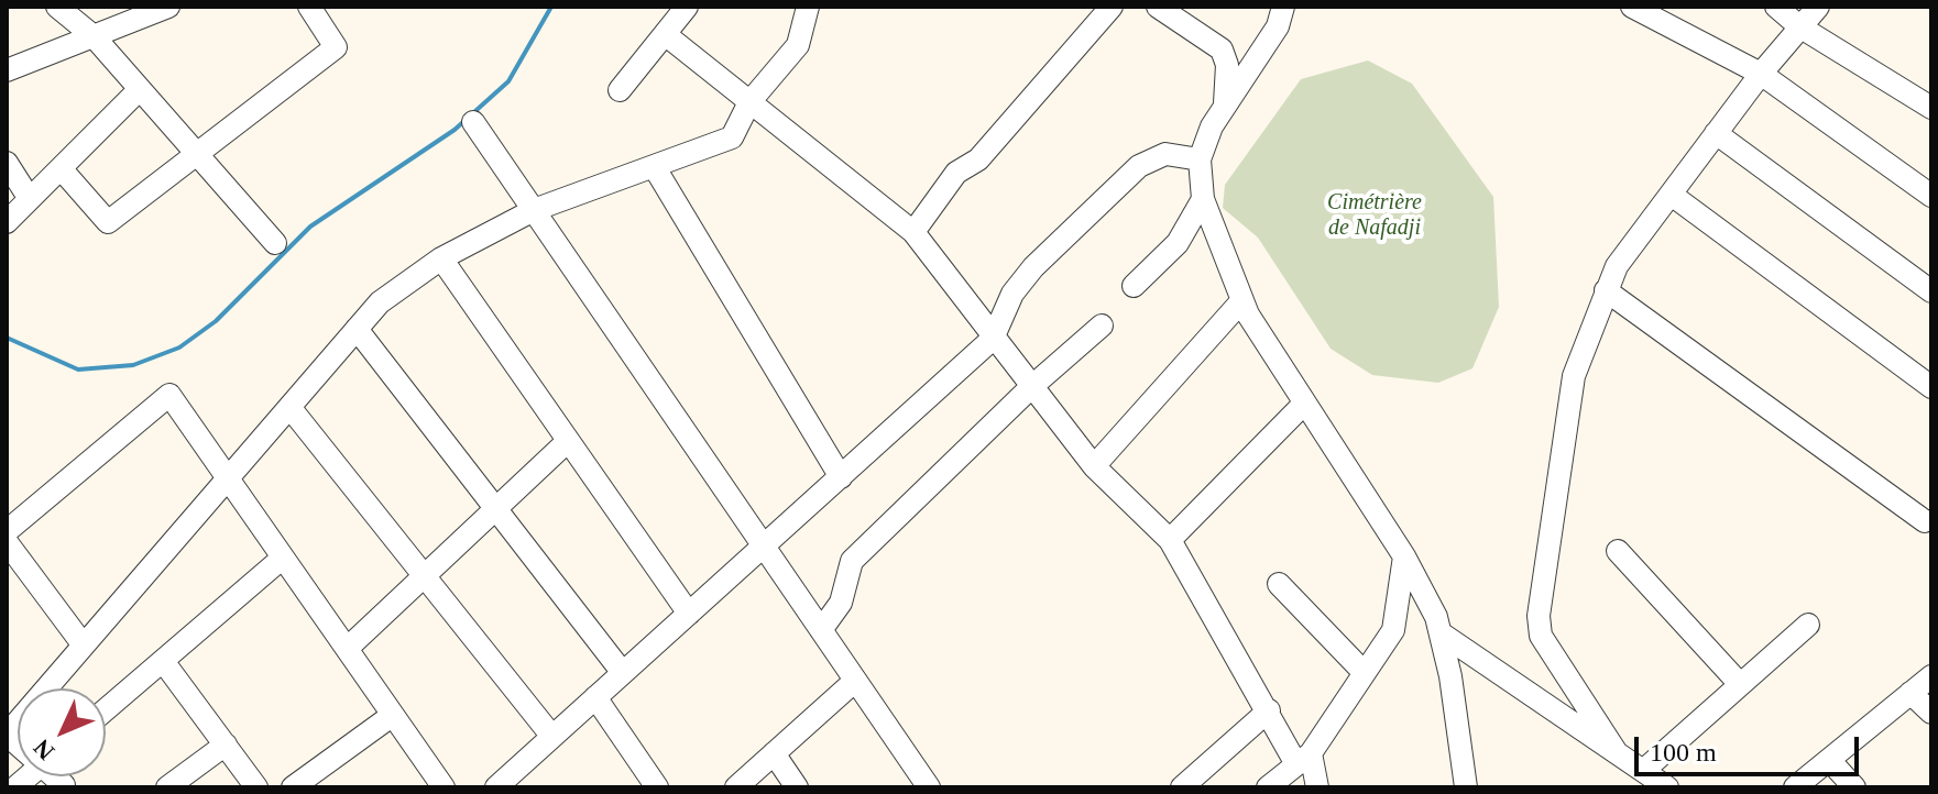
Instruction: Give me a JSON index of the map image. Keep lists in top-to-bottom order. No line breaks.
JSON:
{"parks":["Cimétrière de Nafadji"],"scale_bar":"100 m","north":"bottom left"}
